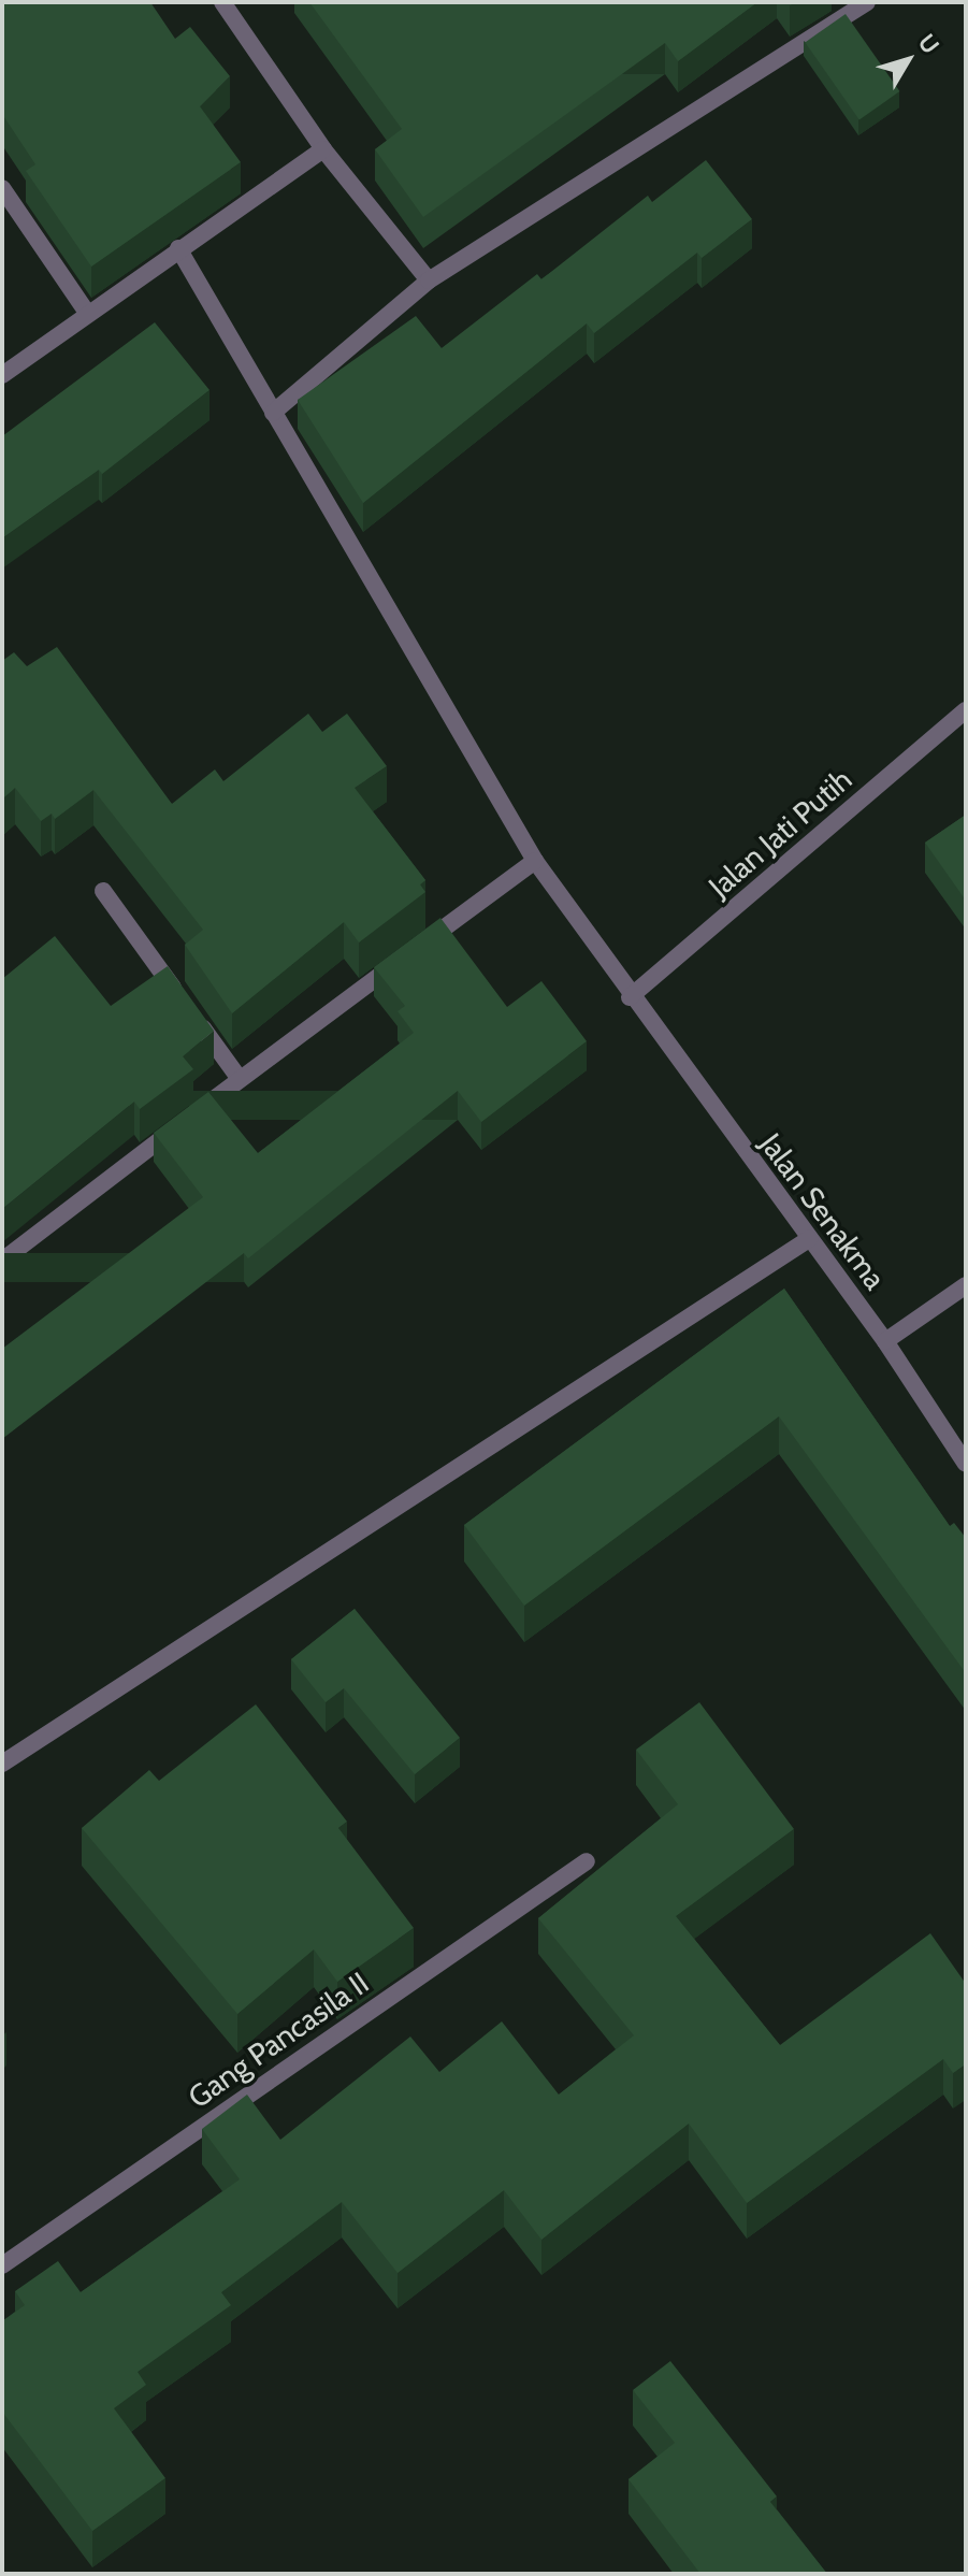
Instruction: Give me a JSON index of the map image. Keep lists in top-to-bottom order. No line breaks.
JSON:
{"streets":{"street":["Jalan Jati Putih","Jalan Senakma","Gang Pancasila II"]},"crossings":[["Jalan Jati Putih","Jalan Senakma"]],"north":"top right"}
